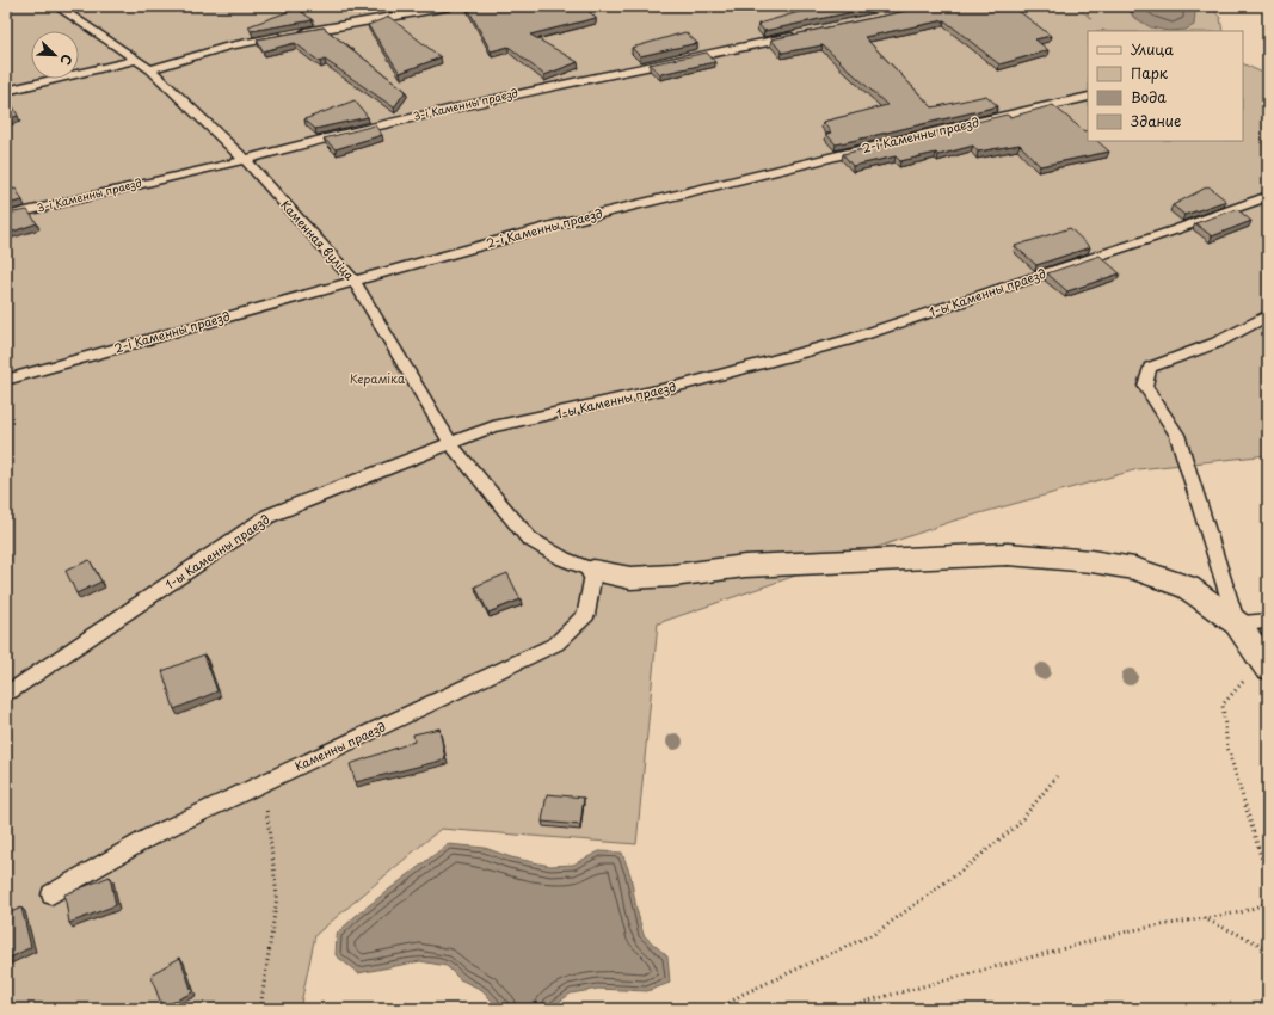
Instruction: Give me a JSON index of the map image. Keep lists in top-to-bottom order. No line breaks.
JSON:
{"streets":{"lane":["3-і Каменны праезд","2-і Каменны праезд","Каменная вуліца","1-ы Каменны праезд","Каменны праезд"]},"crossings":[["3-і Каменны праезд","Каменная вуліца"],["2-і Каменны праезд","Каменная вуліца"],["Каменная вуліца","1-ы Каменны праезд"],["Каменная вуліца","Каменны праезд"]],"parks":["Кераміка"],"legend":["Улица","Парк","Вода","Здание"],"north":"bottom right"}
